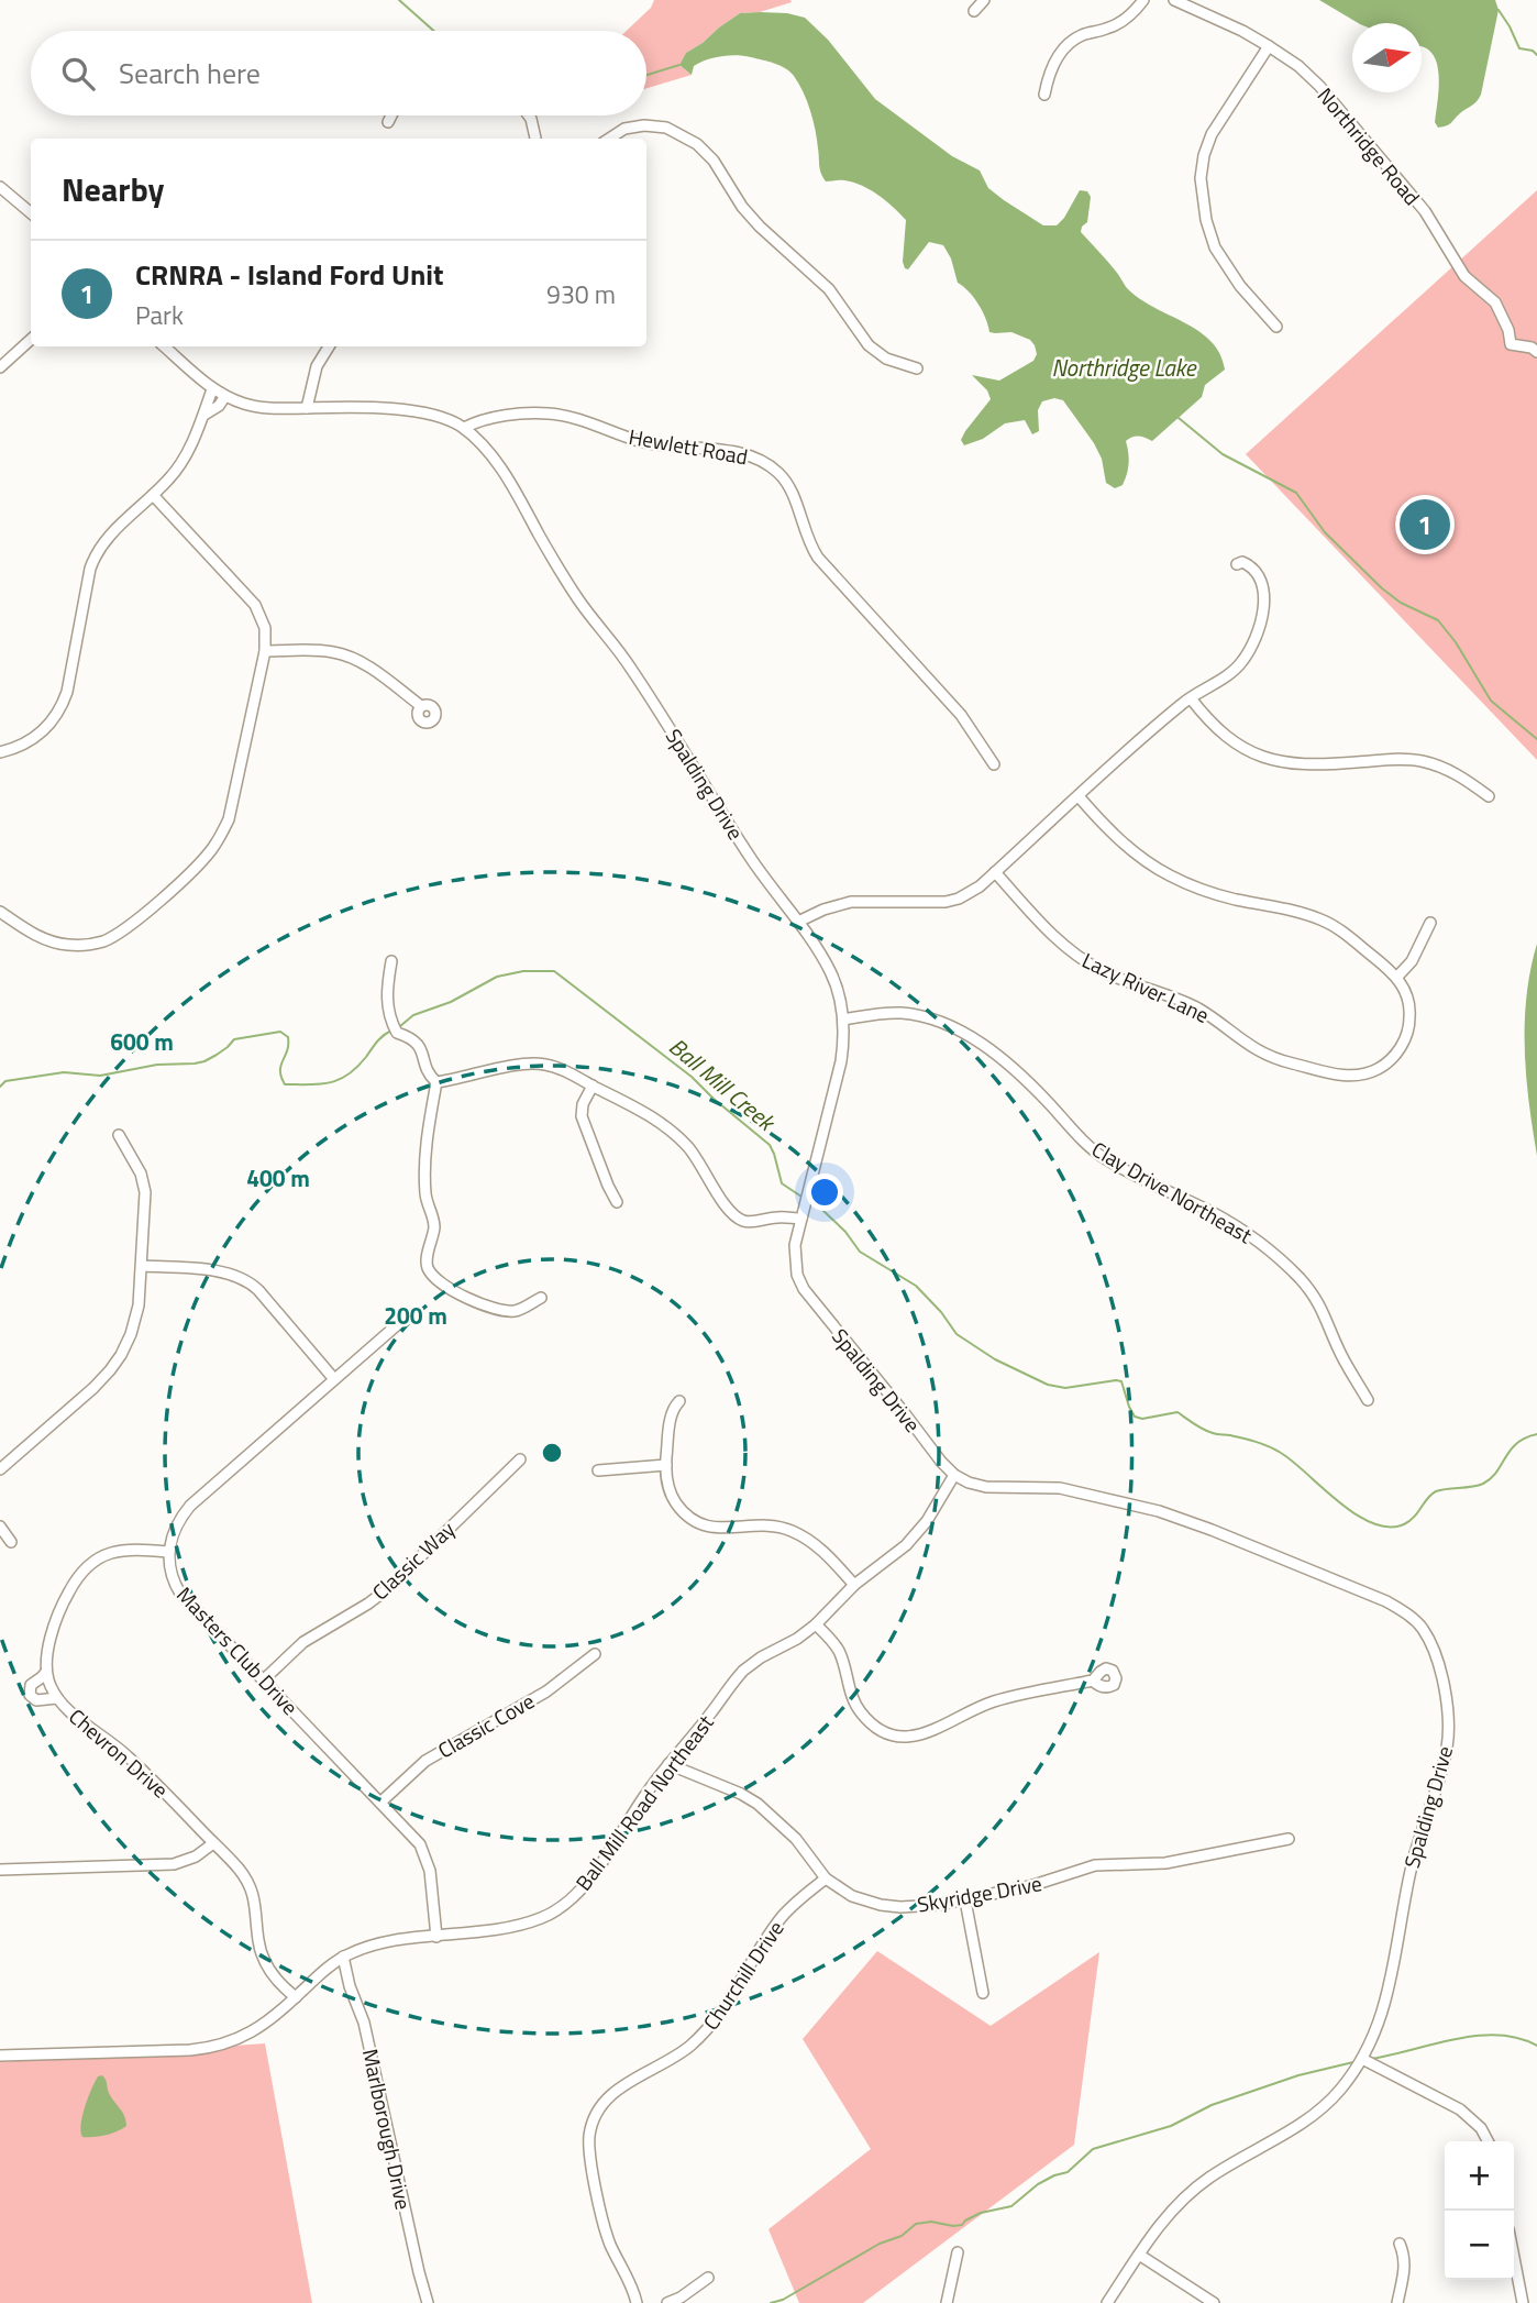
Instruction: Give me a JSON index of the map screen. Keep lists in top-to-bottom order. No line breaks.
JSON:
{"streets":{"street":["Northridge Road","Hewlett Road","Spalding Drive","Lazy River Lane","Clay Drive Northeast","Classic Way","Masters Club Drive","Classic Cove","Chevron Drive","Ball Mill Road Northeast","Skyridge Drive","Churchill Drive","Marlborough Drive"]},"crossings":[["Hewlett Road","Spalding Drive"],["Spalding Drive","Clay Drive Northeast"],["Spalding Drive","Ball Mill Road Northeast"],["Classic Way","Masters Club Drive"],["Masters Club Drive","Classic Cove"],["Masters Club Drive","Ball Mill Road Northeast"],["Chevron Drive","Ball Mill Road Northeast"],["Ball Mill Road Northeast","Skyridge Drive"],["Ball Mill Road Northeast","Marlborough Drive"],["Skyridge Drive","Churchill Drive"]],"water":["Northridge Lake","Ball Mill Creek"],"north":"right","page":{"search":"Search here","heading":"Nearby","list":[{"mark":"1","name":"CRNRA - Island Ford Unit","note":"Park","value":"930 m"}],"pins":"1","map_buttons":["+","−"]},"rings":["600 m","400 m","200 m"]}
